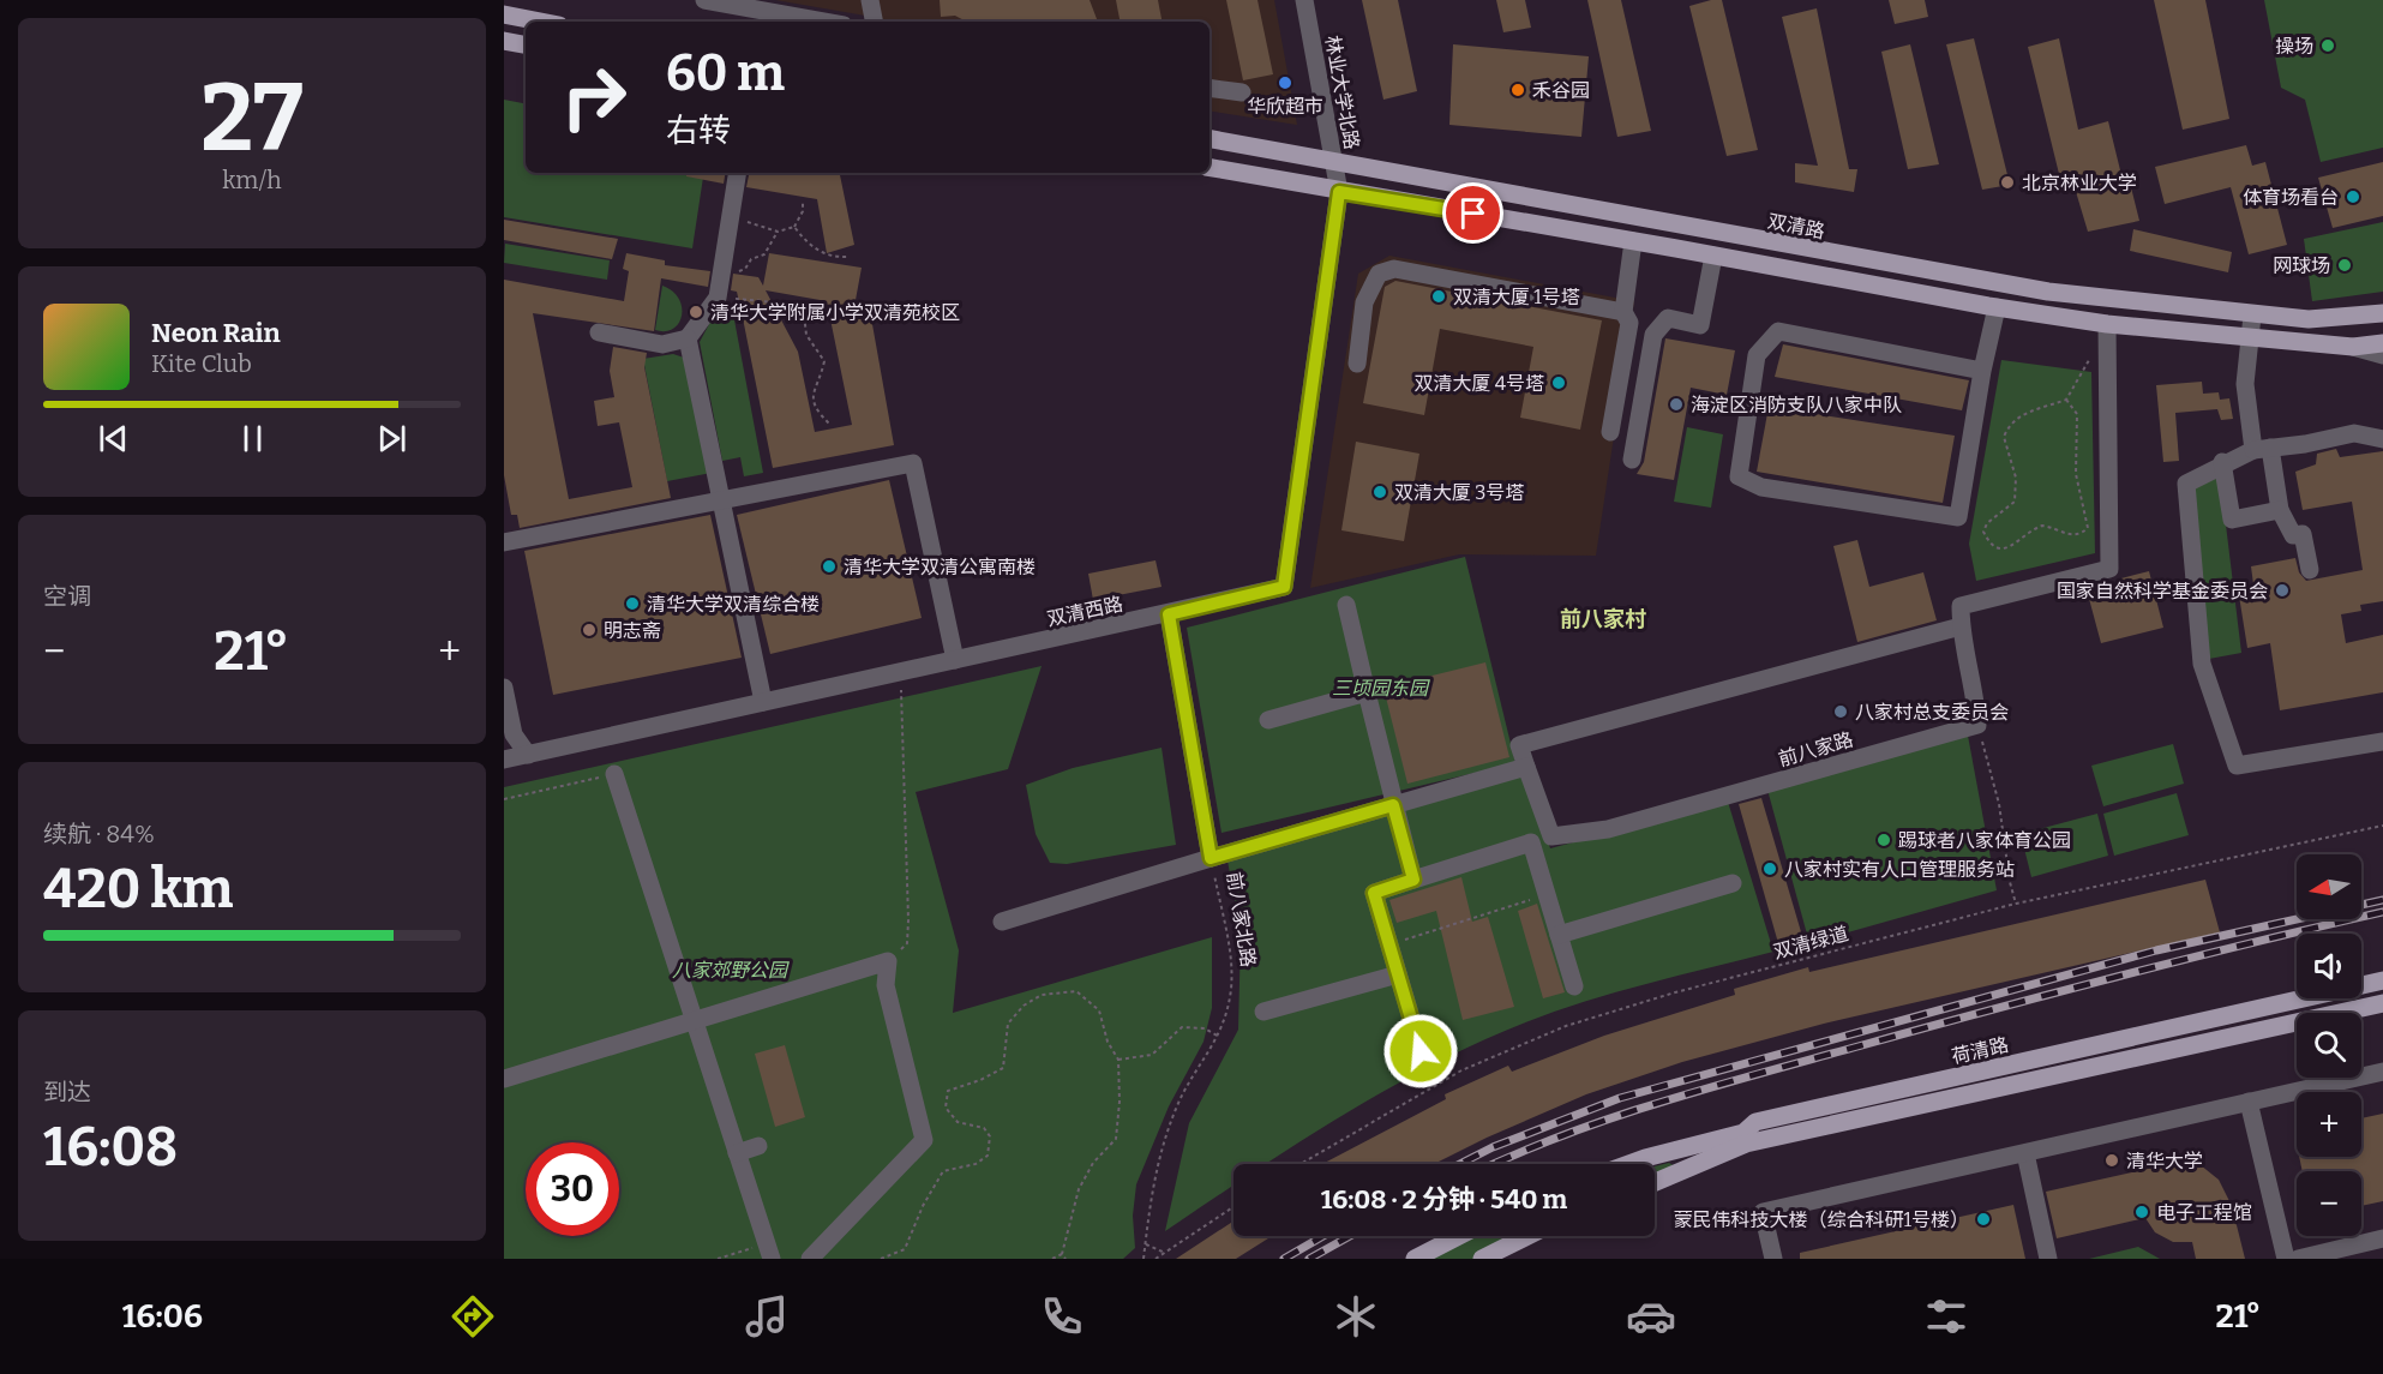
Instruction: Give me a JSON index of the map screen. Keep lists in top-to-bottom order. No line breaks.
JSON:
{"streets":{"main road":["双清路","荷清路"],"street":["林业大学北路","双清西路","前八家路","前八家北路"],"path":["双清绿道"]},"crossings":[["林业大学北路","双清路"],["林业大学北路","双清西路"],["双清西路","前八家北路"]],"districts":["前八家村"],"parks":["三顷园东园","八家郊野公园"],"places":["操场","华欣超市","禾谷园","北京林业大学","体育场看台","网球场","双清大厦 1号塔","清华大学附属小学双清苑校区","双清大厦 4号塔","海淀区消防支队八家中队","双清大厦 3号塔","清华大学双清公寓南楼","国家自然科学基金委员会","清华大学双清综合楼","明志斋","八家村总支委员会","踢球者八家体育公园","八家村实有人口管理服务站","清华大学","电子工程馆","蒙民伟科技大楼（综合科研1号楼）"],"north":"left","page":{"tile":[["27","km/h"],"空调",["续航 · 84%","420 km"],["到达","16:08"]],"turn":["60 m","右转"],"song":["Neon Rain","Kite Club"],"heat":["−","21°","+"],"map_buttons":["+","−"],"limit":"30","trip":"16:08 · 2 分钟 · 540 m","tabs":["16:06","21°"]}}
